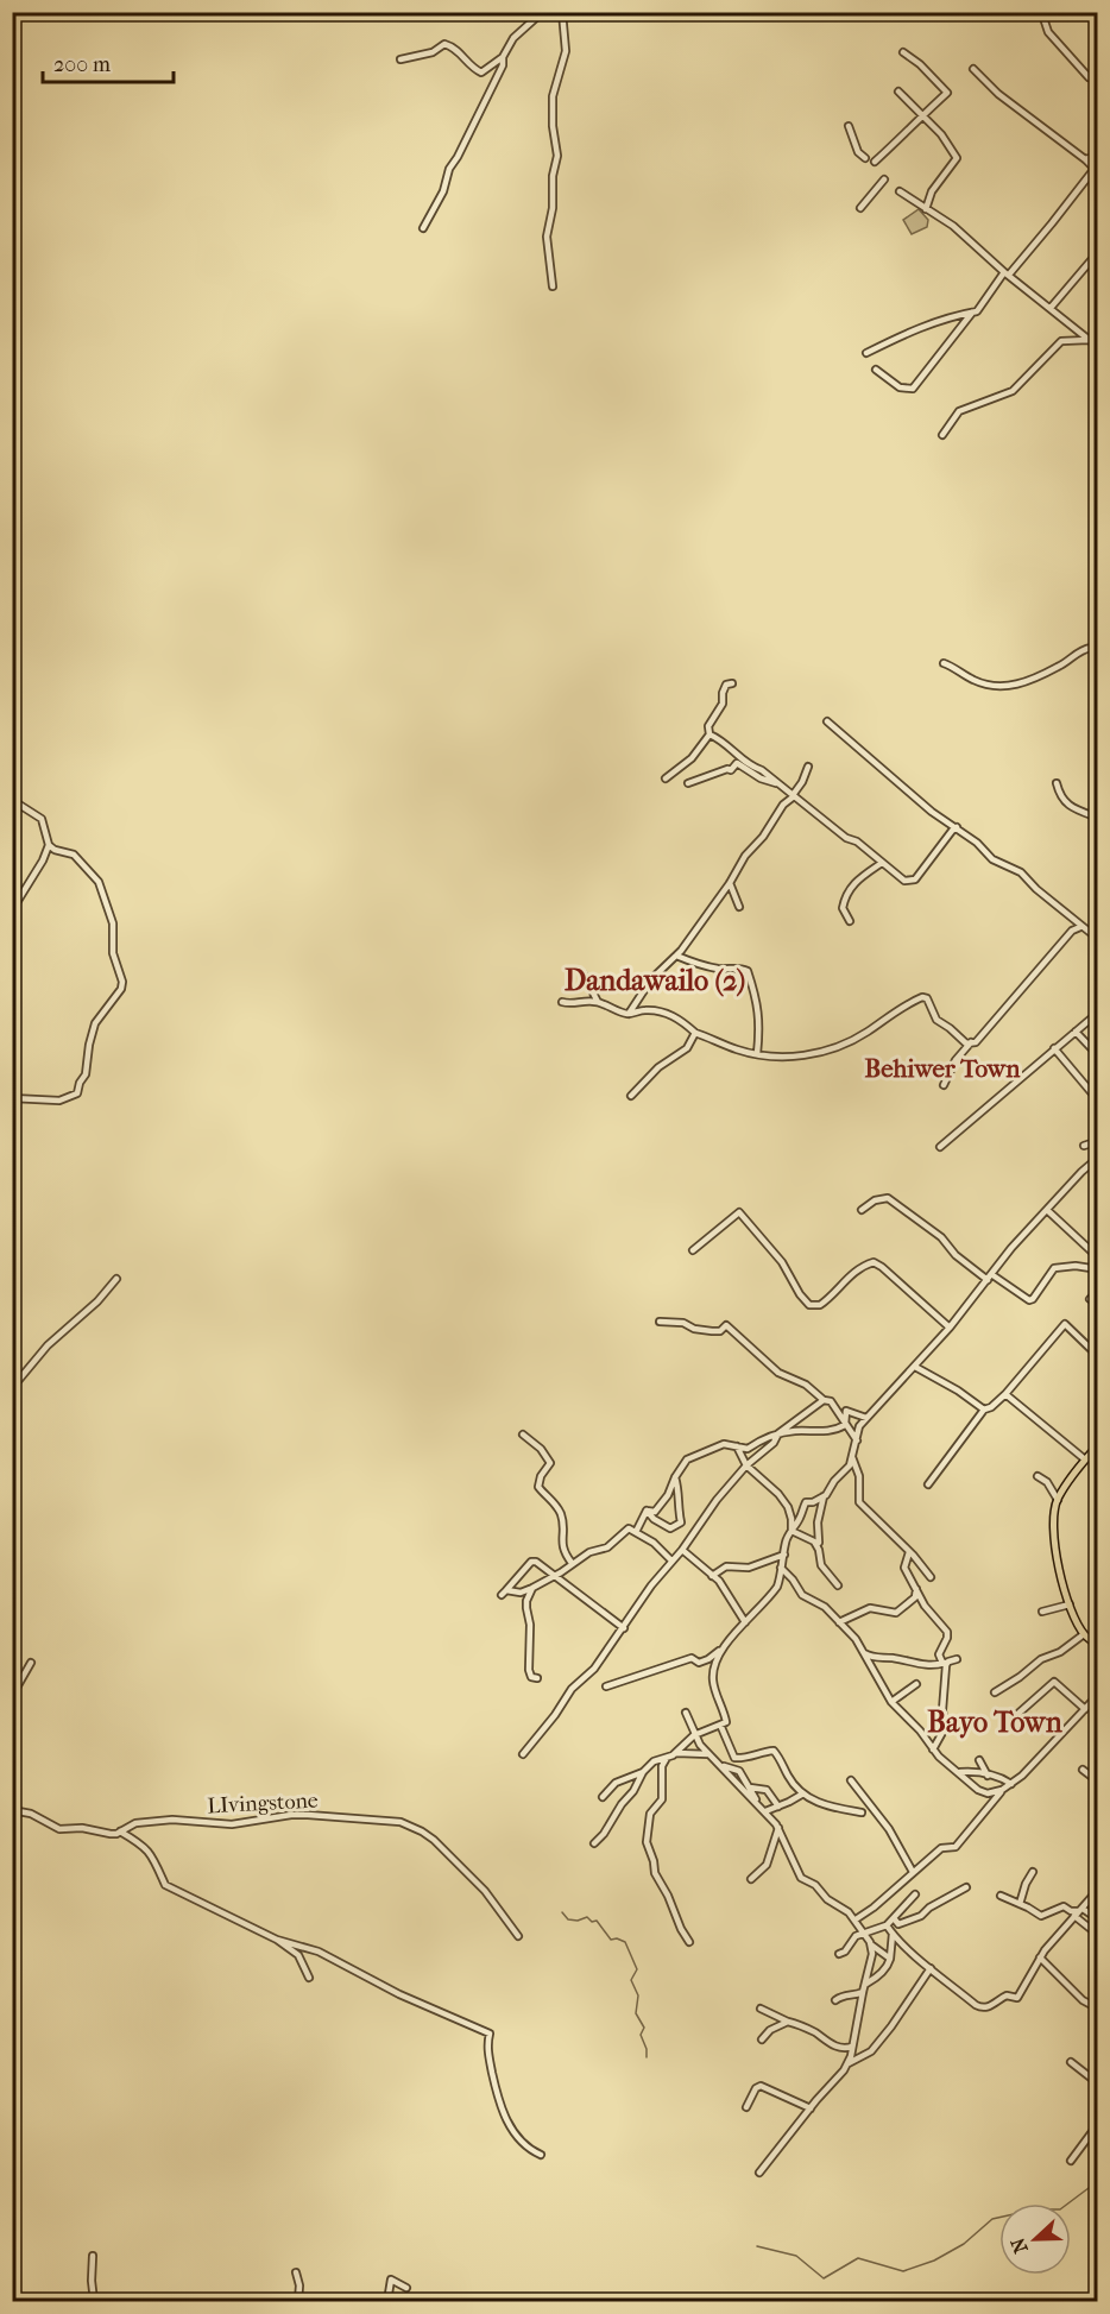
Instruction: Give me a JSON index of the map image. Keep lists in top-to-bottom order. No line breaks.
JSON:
{"streets":{"street":["LIvingstone"]},"districts":["Dandawailo (2)","Behiwer Town","Bayo Town"],"scale_bar":"200 m","north":"left"}
